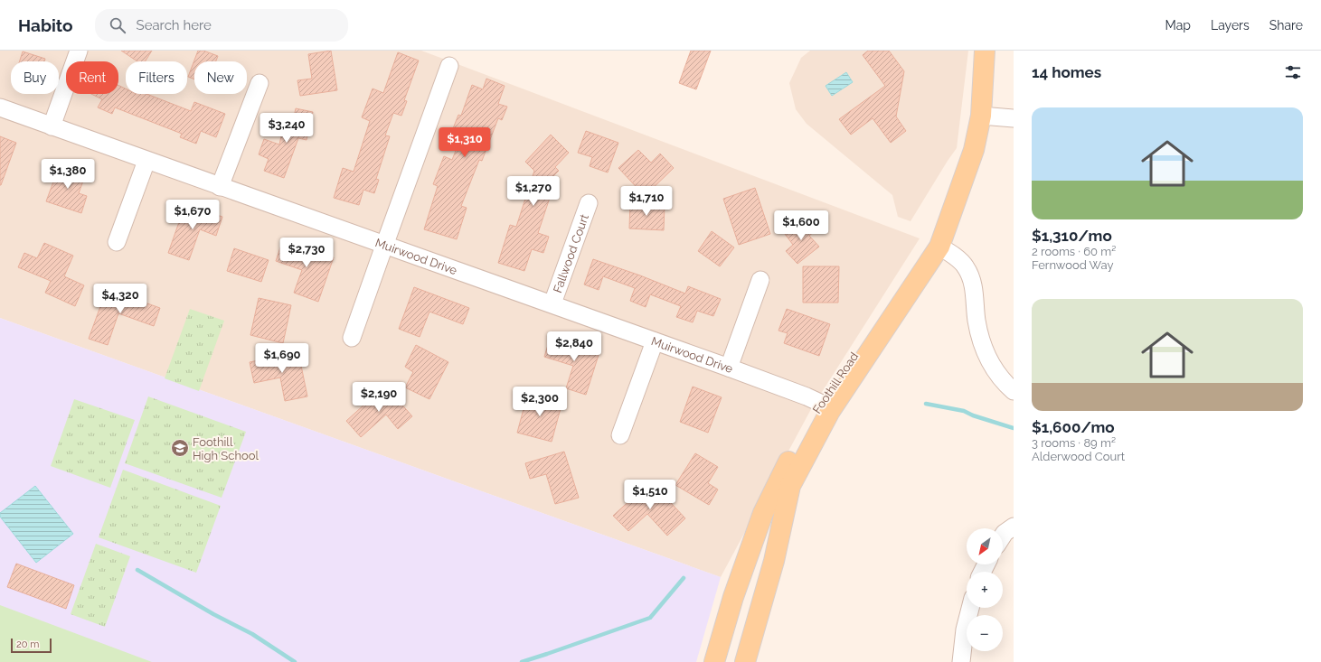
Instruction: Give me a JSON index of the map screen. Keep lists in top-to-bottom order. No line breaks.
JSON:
{"streets":{"main road":["Foothill Road"],"street":["Fallwood Court","Muirwood Drive"]},"crossings":[["Fallwood Court","Muirwood Drive"],["Muirwood Drive","Foothill Road"]],"places":{"school or university":["Foothill High School"]},"scale_bar":"20 m","north":"bottom left","page":{"header":"Habito","search":"Search here","nav":["Map","Layers","Share"],"heading":"14 homes","chip":["Buy","Rent","Filters","New"],"list":[{"name":"$1,310/mo","note":"2 rooms · 60 m² · Fernwood Way"},{"name":"$1,600/mo","note":"3 rooms · 89 m² · Alderwood Court"}],"price":["$3,240","$1,310","$1,380","$1,270","$1,710","$1,670","$1,600","$2,730","$4,320","$2,840","$1,690","$2,190","$2,300","$1,510"],"map_buttons":["+","−"],"scale":"20 m"}}
